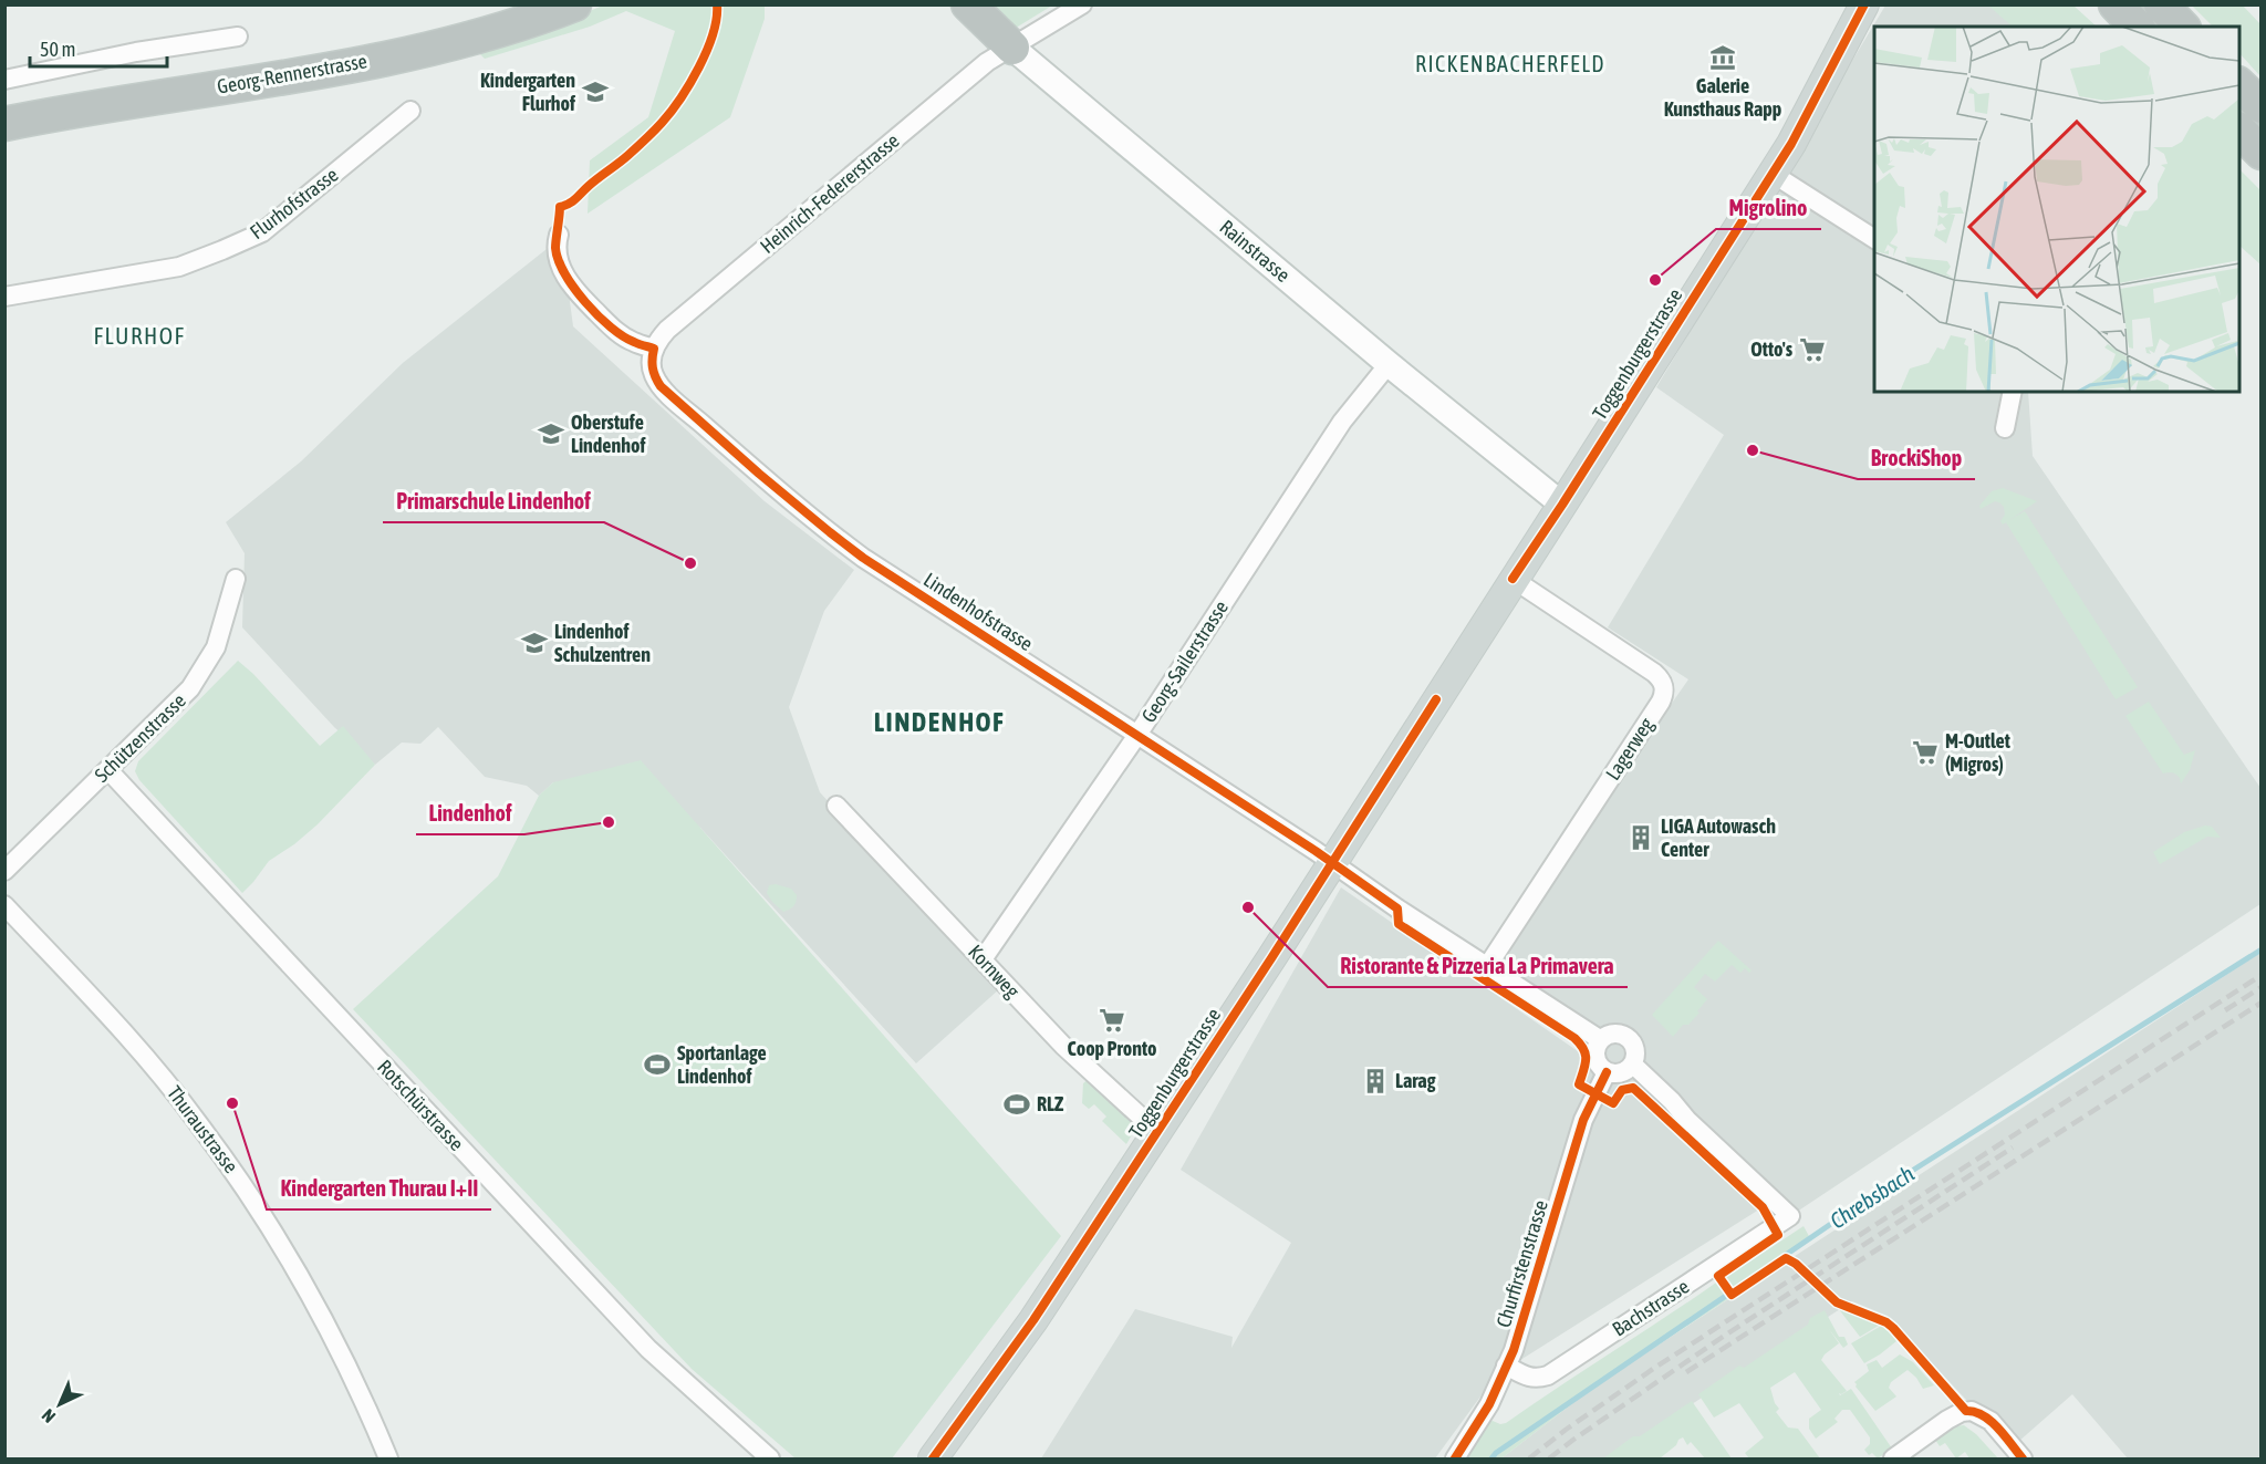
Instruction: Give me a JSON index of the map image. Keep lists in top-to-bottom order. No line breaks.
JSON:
{"streets":{"highway":["Georg-Rennerstrasse"],"main road":["Toggenburgerstrasse"],"street":["Heinrich-Federerstrasse","Flurhofstrasse","Rainstrasse","Lindenhofstrasse","Georg-Sailerstrasse","Schützenstrasse","Lagerweg","Kornweg","Rotschürstrasse","Thuraustrasse","Churfirstenstrasse","Bachstrasse"]},"crossings":[["Heinrich-Federerstrasse","Rainstrasse"],["Heinrich-Federerstrasse","Lindenhofstrasse"],["Rainstrasse","Toggenburgerstrasse"],["Rainstrasse","Georg-Sailerstrasse"],["Toggenburgerstrasse","Lindenhofstrasse"],["Toggenburgerstrasse","Lagerweg"],["Toggenburgerstrasse","Kornweg"],["Lindenhofstrasse","Georg-Sailerstrasse"],["Lindenhofstrasse","Lagerweg"],["Lindenhofstrasse","Churfirstenstrasse"],["Lindenhofstrasse","Bachstrasse"],["Georg-Sailerstrasse","Kornweg"],["Schützenstrasse","Rotschürstrasse"],["Churfirstenstrasse","Bachstrasse"]],"districts":["RICKENBACHERFELD","FLURHOF","LINDENHOF"],"water":["Chrebsbach"],"places":{"museum":["Galerie Kunsthaus Rapp"],"school or university":["Kindergarten Flurhof","Oberstufe Lindenhof","Lindenhof Schulzentren"],"other":["Migrolino","BrockiShop","Primarschule Lindenhof","Lindenhof","Ristorante & Pizzeria La Primavera","Kindergarten Thurau I+II"],"supermarket":["Otto's","M-Outlet (Migros)","Coop Pronto"],"building":["LIGA Autowasch Center","Larag"],"sports":["Sportanlage Lindenhof","RLZ"]},"scale_bar":"50 m","north":"bottom left"}
